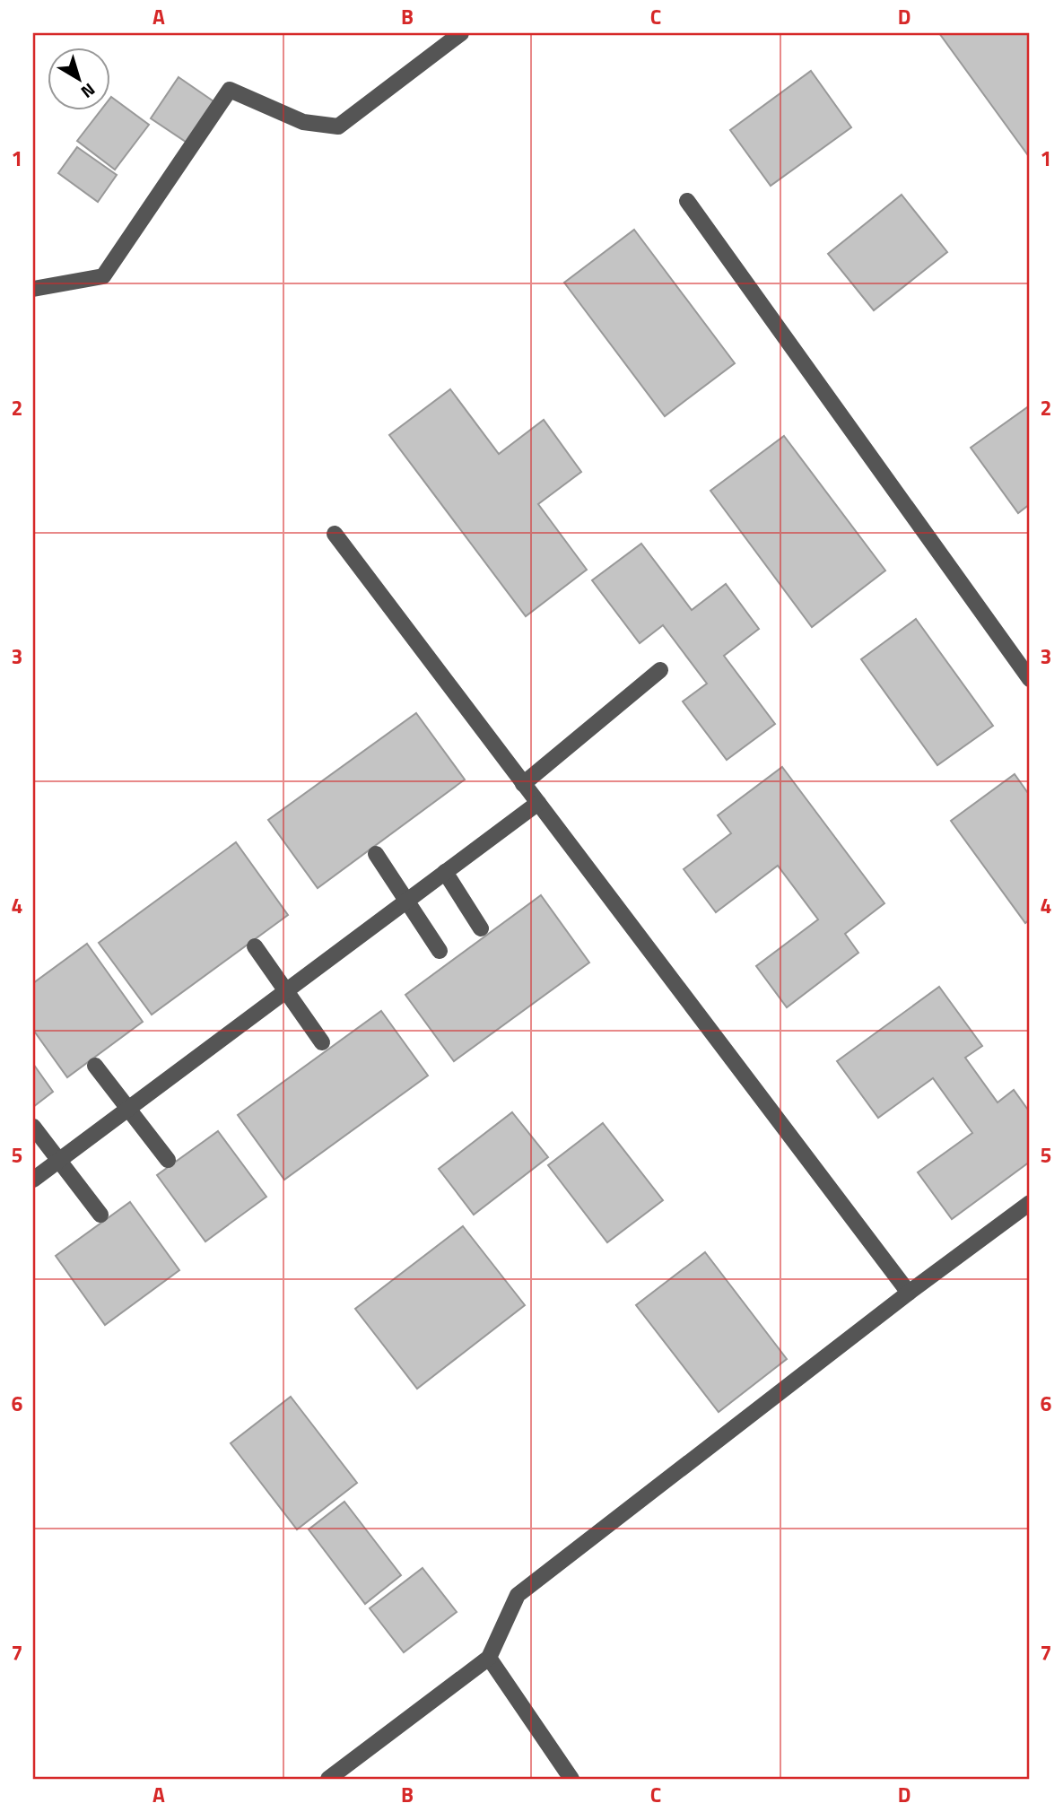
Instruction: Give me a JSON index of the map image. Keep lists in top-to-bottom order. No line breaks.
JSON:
{"north":"bottom right","grid":{"columns":["A","B","C","D"],"rows":["1","2","3","4","5","6","7"]}}
